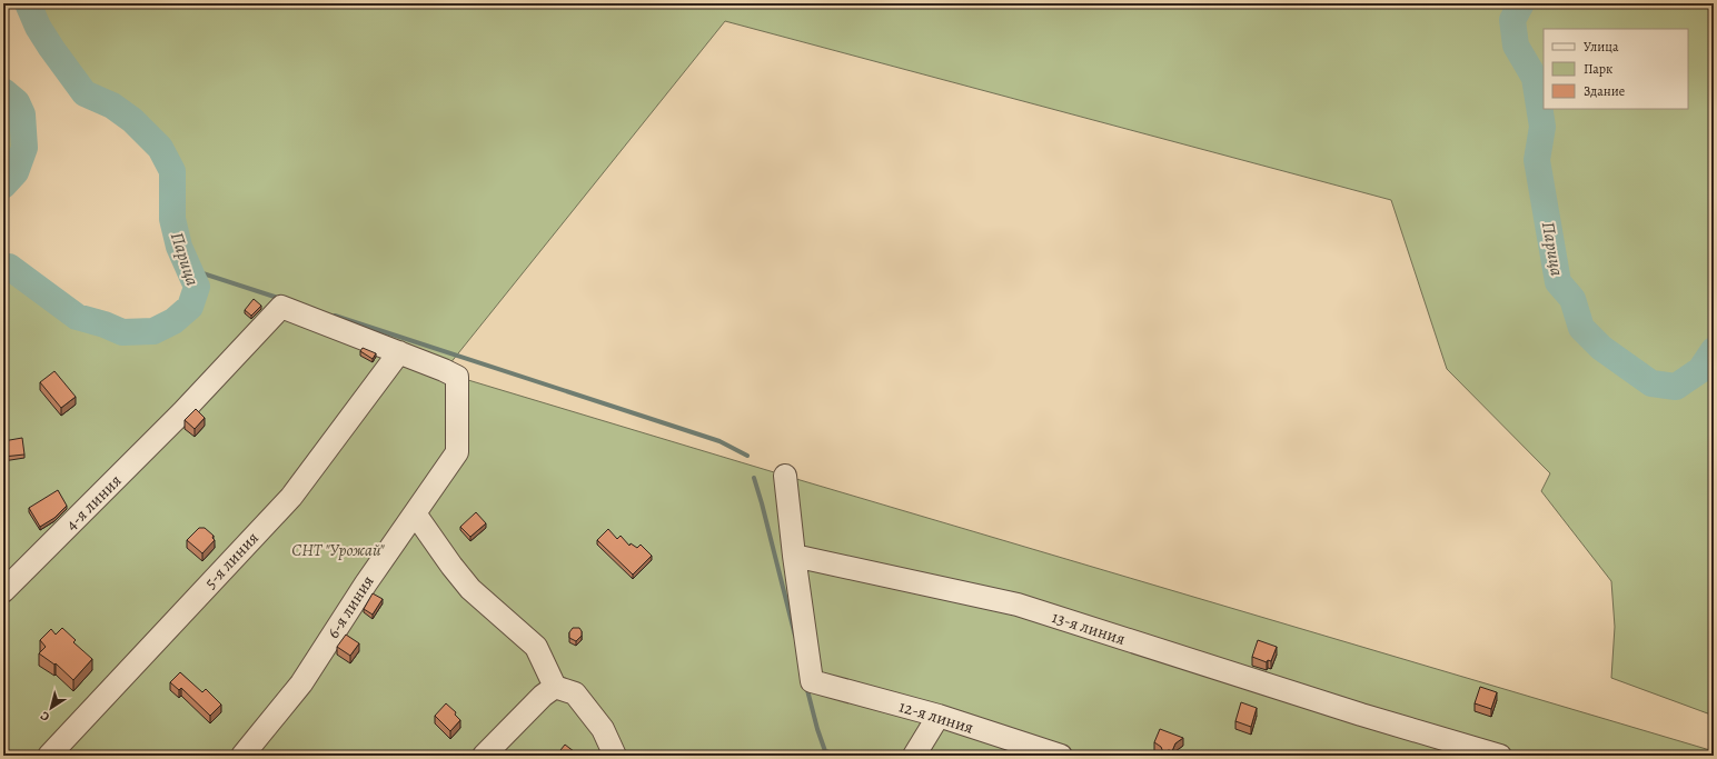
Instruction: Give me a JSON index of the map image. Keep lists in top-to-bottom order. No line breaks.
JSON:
{"streets":{"street":["4-я линия","5-я линия","6-я линия","13-я линия","12-я линия"]},"crossings":[["4-я линия","5-я линия"],["4-я линия","6-я линия"],["5-я линия","6-я линия"],["13-я линия","12-я линия"]],"water":["Парица"],"parks":["СНТ \"Урожай\""],"legend":["Улица","Парк","Здание"],"north":"bottom left"}
